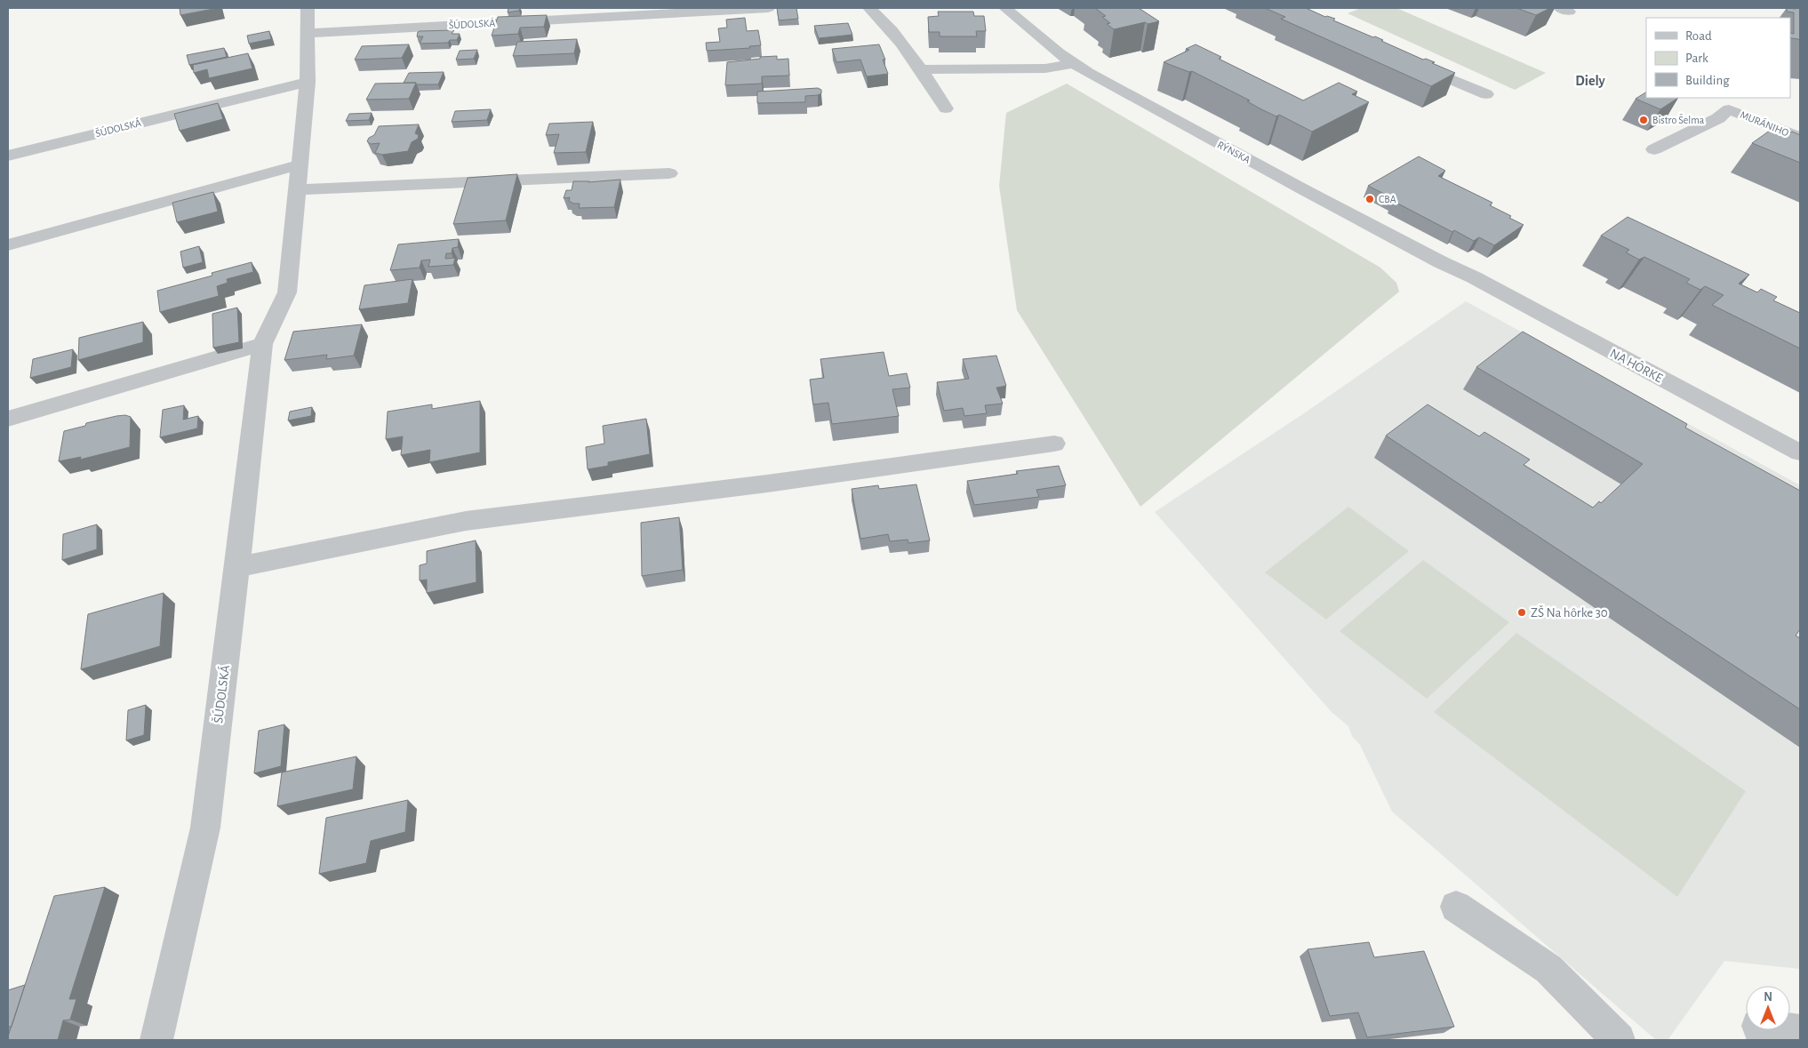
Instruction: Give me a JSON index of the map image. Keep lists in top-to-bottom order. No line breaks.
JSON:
{"streets":{"street":["ŠÚDOLSKÁ","MURÁNIHO","RÝNSKA","NA HÔRKE"]},"crossings":[["RÝNSKA","NA HÔRKE"]],"districts":["Diely"],"places":["Bistro Šelma","CBA","ZŠ Na hôrke 30"],"legend":["Road","Park","Building"],"north":"top"}
